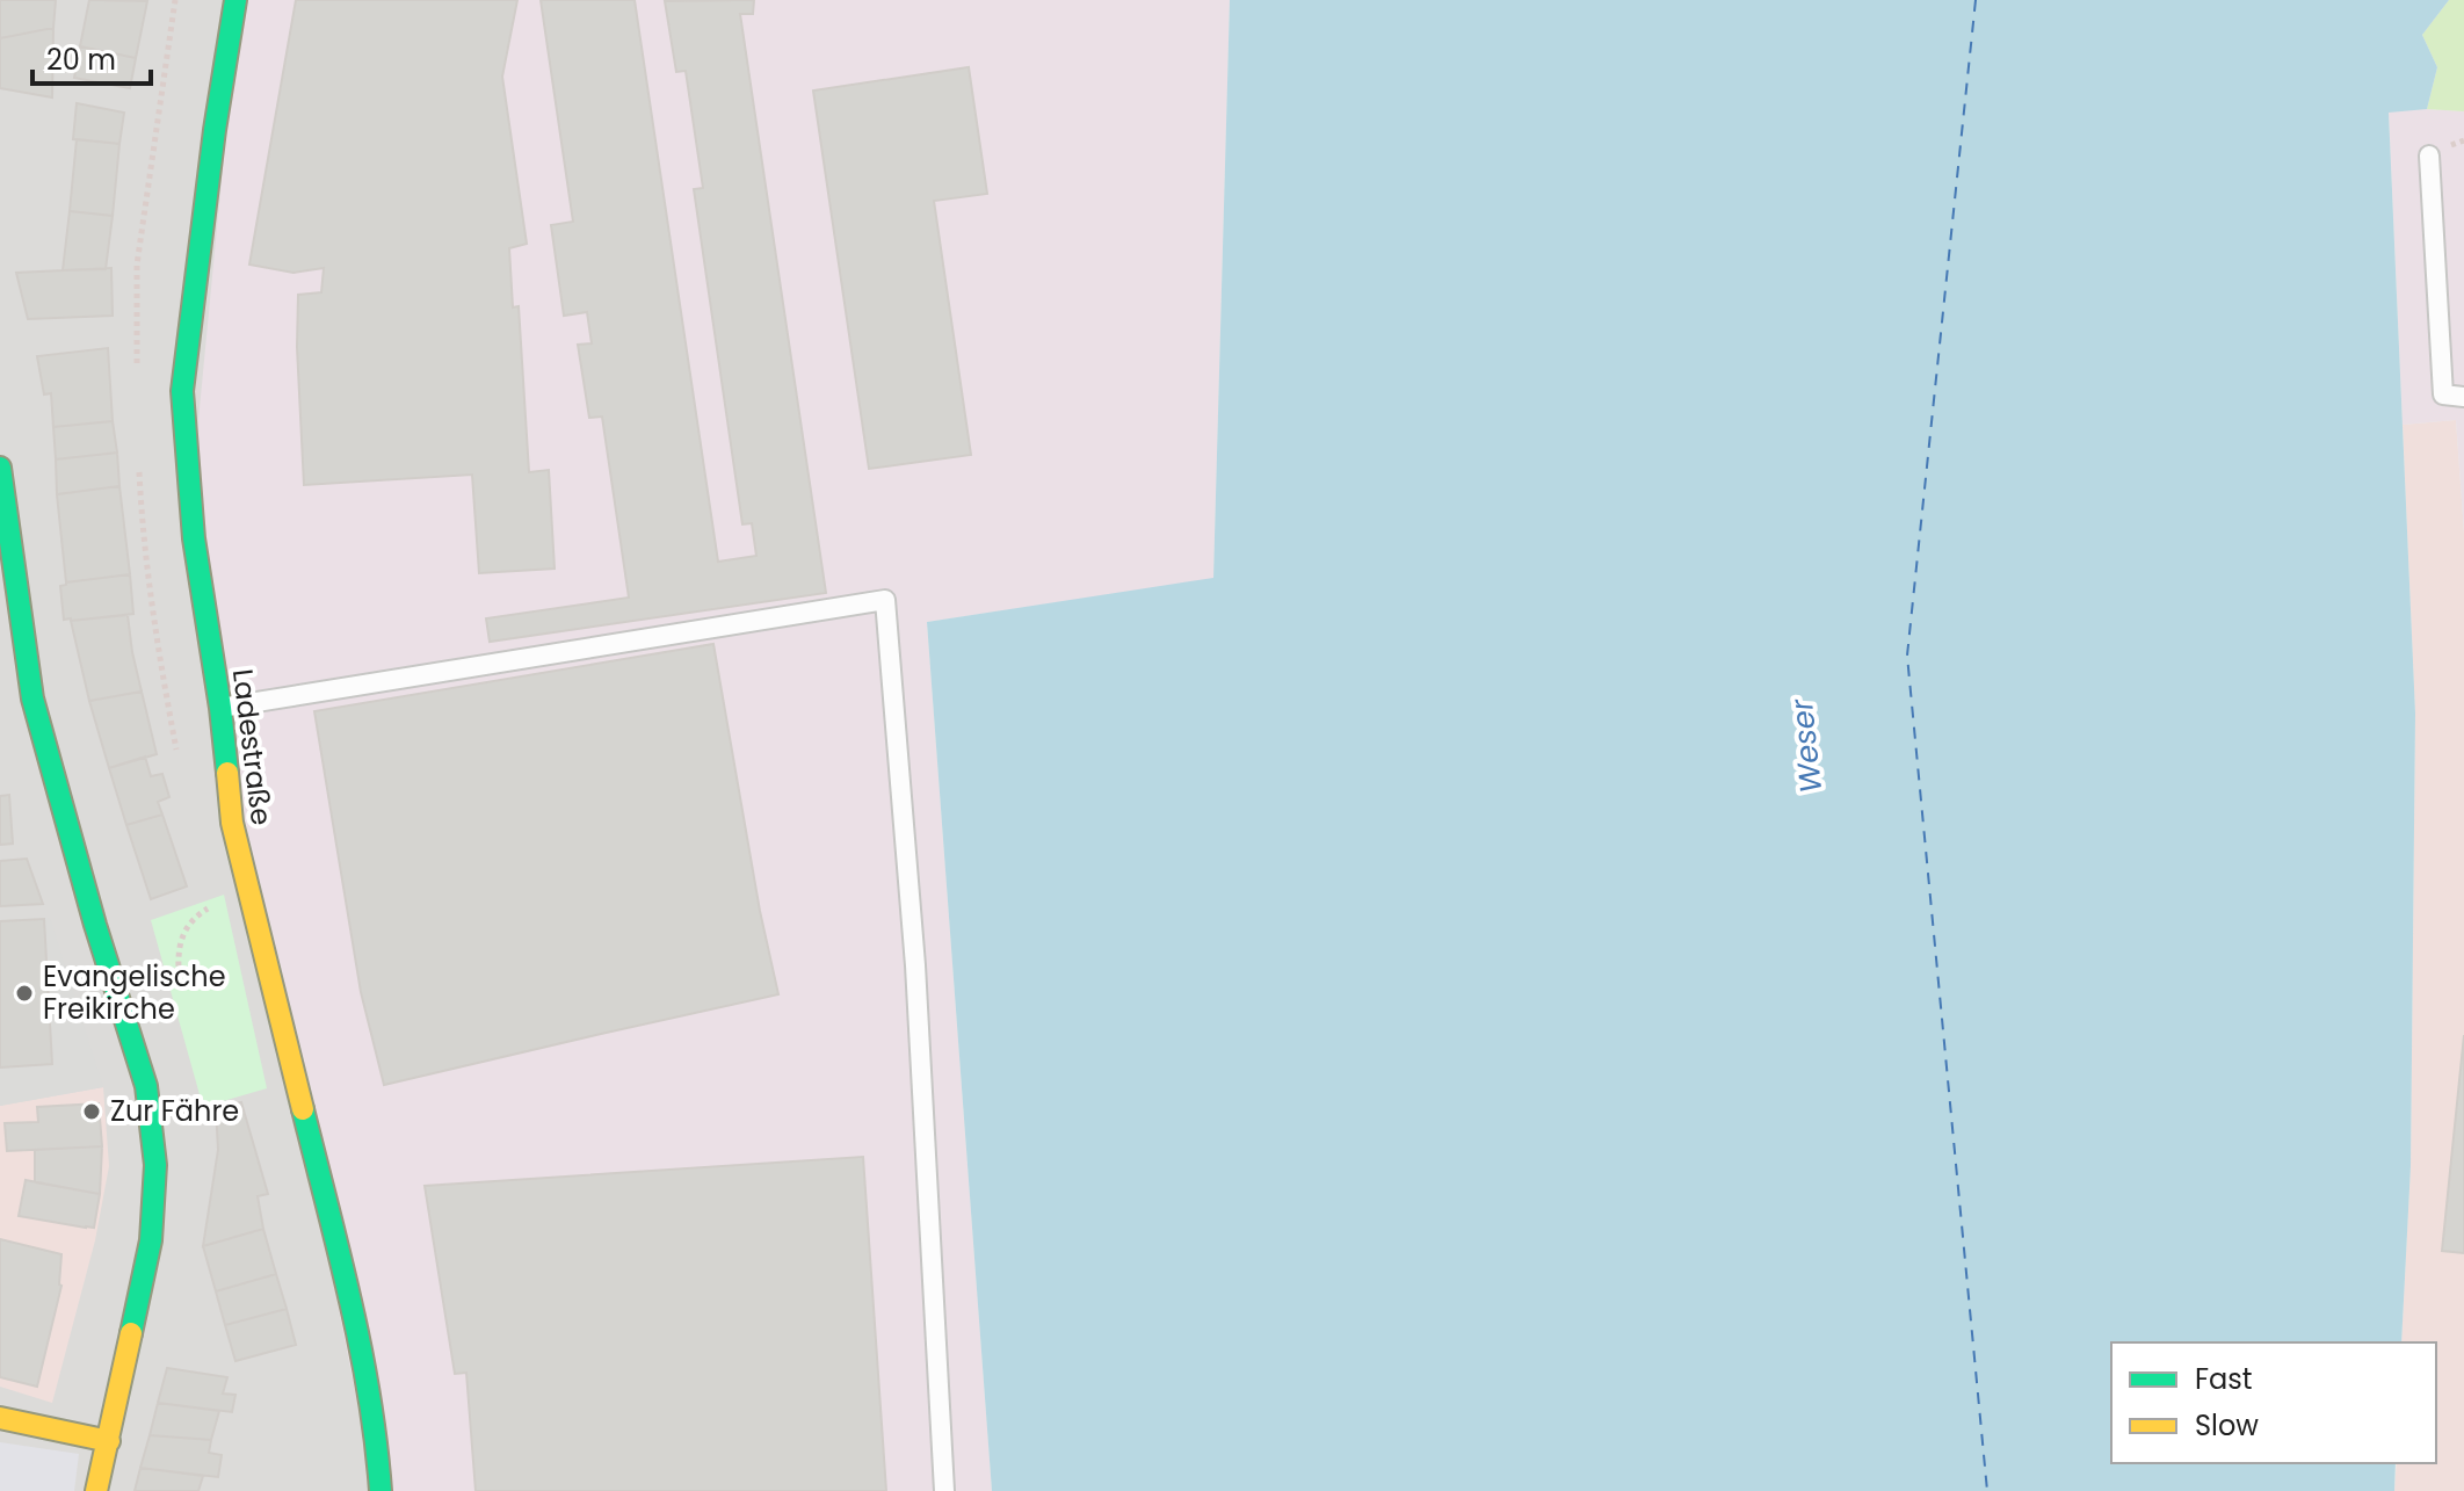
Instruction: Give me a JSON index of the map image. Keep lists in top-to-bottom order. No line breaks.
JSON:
{"streets":{"street":["Ladestraße"]},"water":["Weser"],"places":["Evangelische Freikirche","Zur Fähre"],"legend":["Fast","Slow"],"scale_bar":"20 m"}
